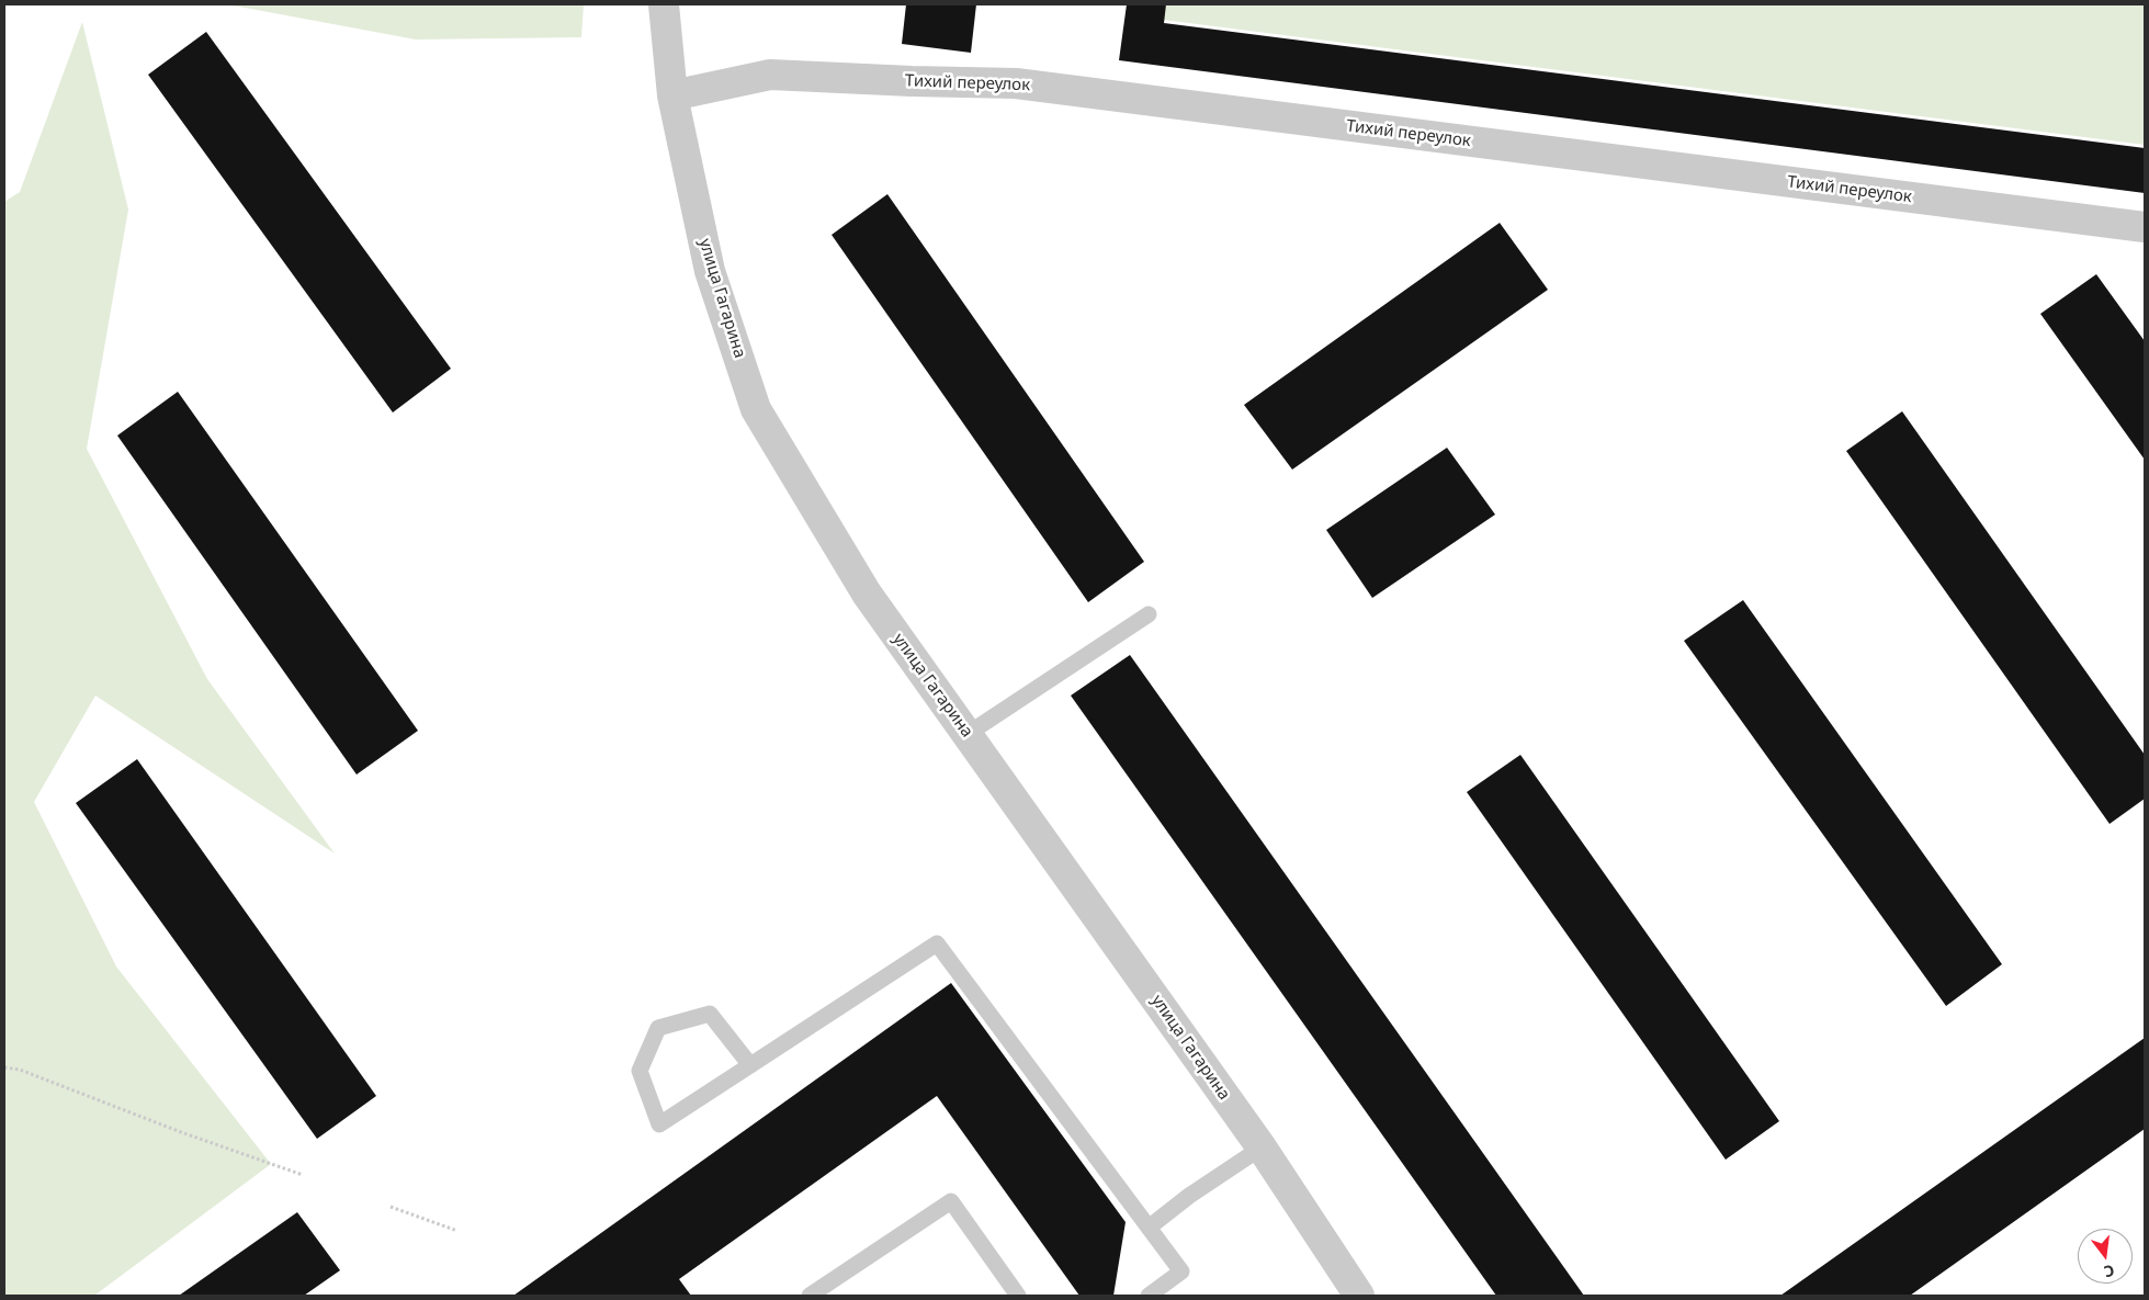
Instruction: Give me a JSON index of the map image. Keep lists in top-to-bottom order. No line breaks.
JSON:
{"streets":{"street":["Тихий переулок","улица Гагарина"]},"crossings":[["Тихий переулок","улица Гагарина"]],"north":"bottom"}
